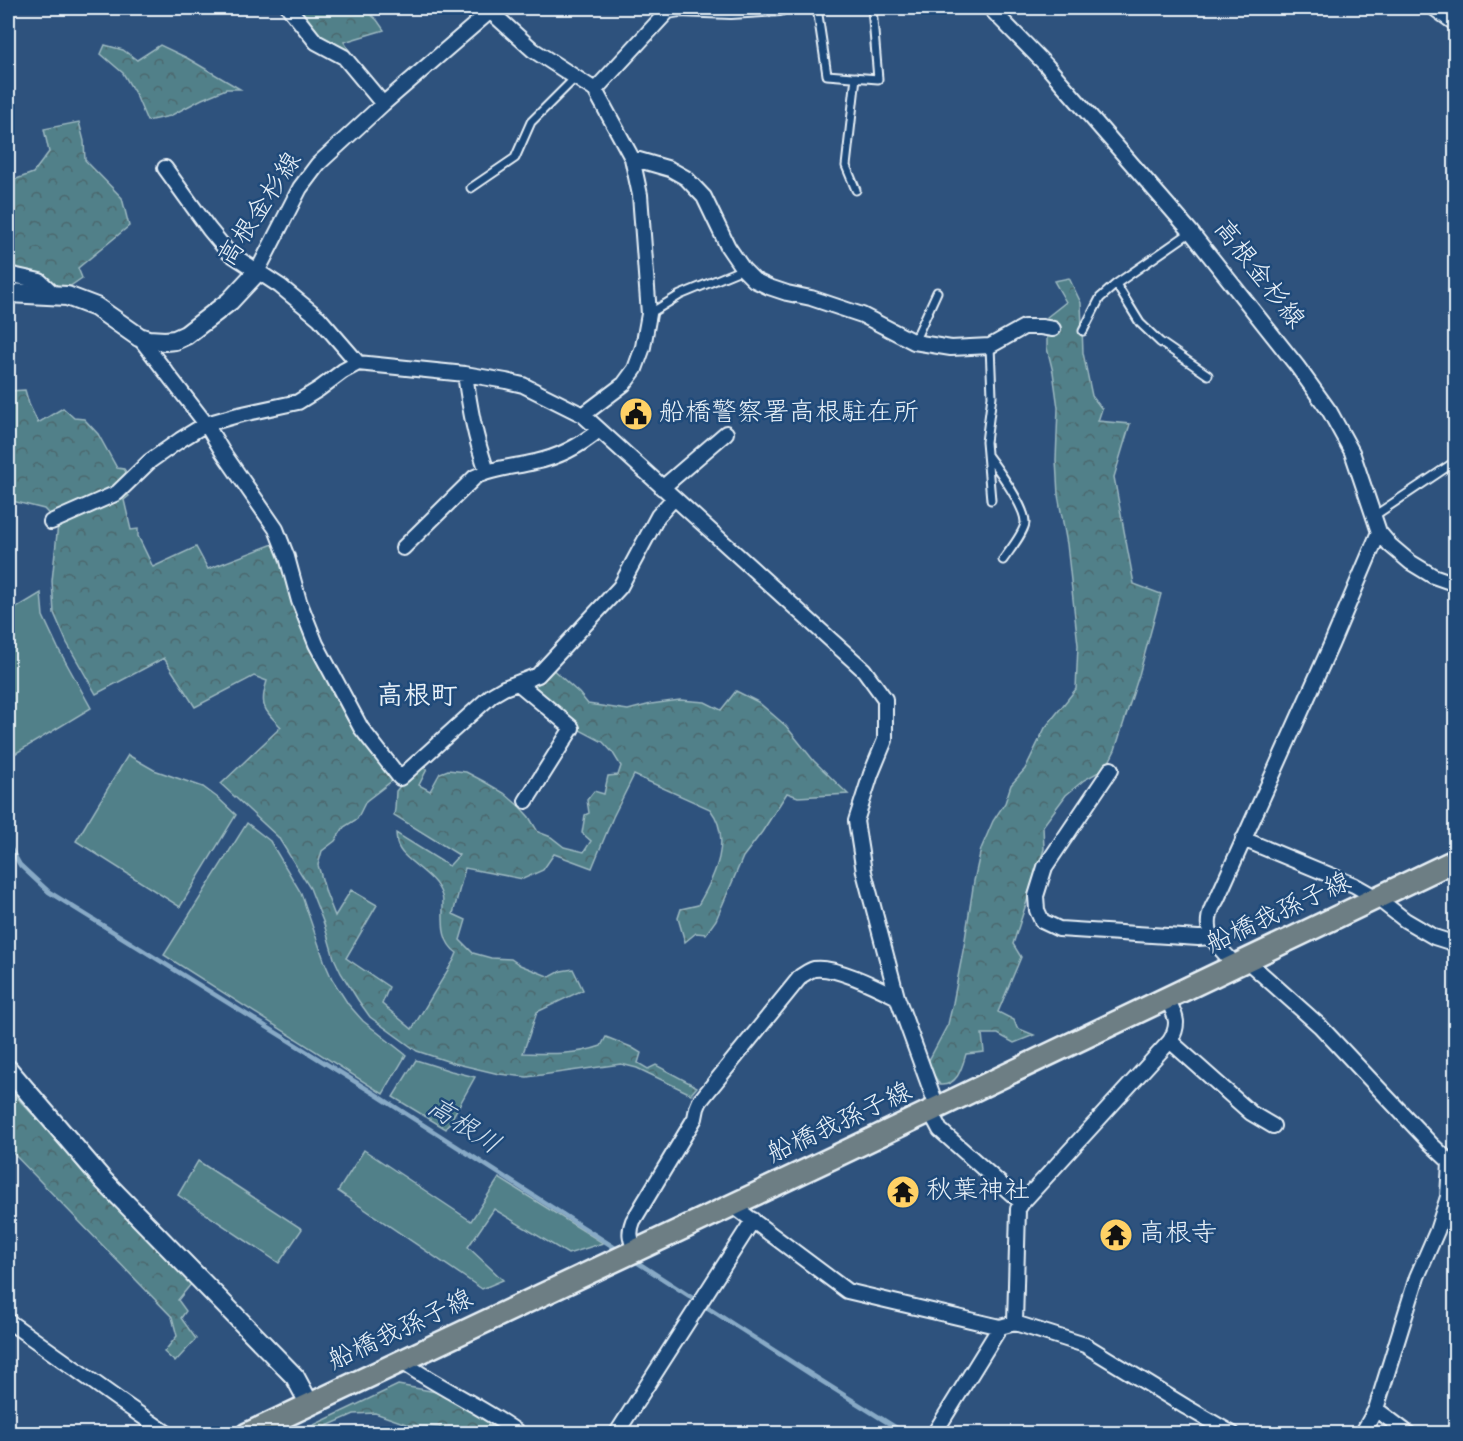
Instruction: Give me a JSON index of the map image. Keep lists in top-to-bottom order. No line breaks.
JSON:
{"streets":{"main road":["船橋我孫子線"],"street":["高根金杉線"]},"districts":["高根町"],"water":["高根川"],"places":{"public building":["船橋警察署高根駐在所"],"temple":["秋葉神社","高根寺"]}}
